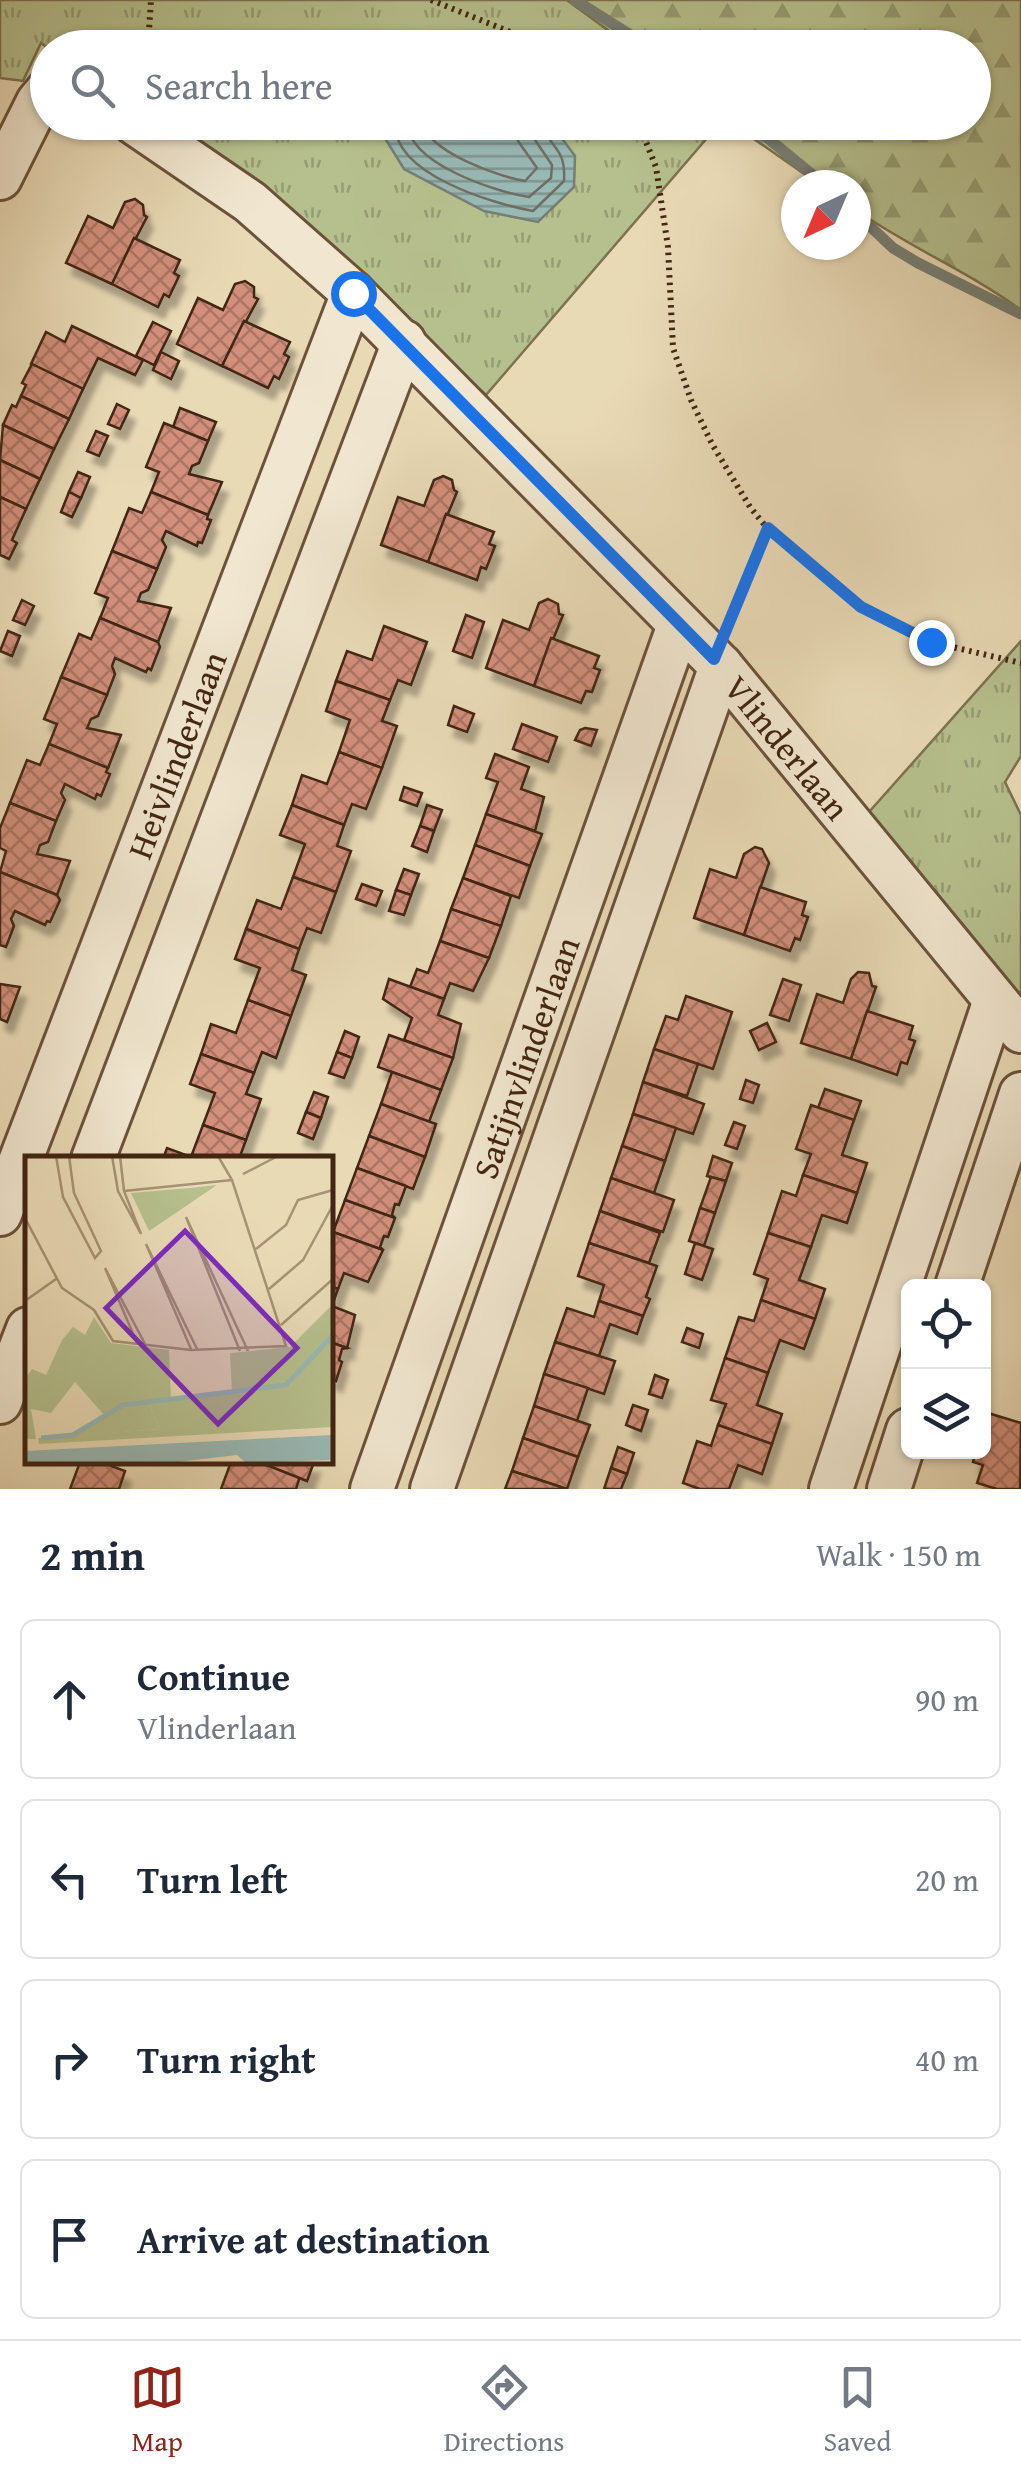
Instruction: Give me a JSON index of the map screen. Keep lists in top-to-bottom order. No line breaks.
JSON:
{"streets":{"street":["Vlinderlaan","Heivlinderlaan","Satijnvlinderlaan"]},"crossings":[["Vlinderlaan","Heivlinderlaan"],["Vlinderlaan","Satijnvlinderlaan"]],"north":"bottom left","page":{"search":"Search here","heading":["2 min","Walk · 150 m"],"list":[["Continue","Vlinderlaan","90 m"],["Turn left","20 m"],["Turn right","40 m"],"Arrive at destination"],"nav":["Map","Directions","Saved"]}}
